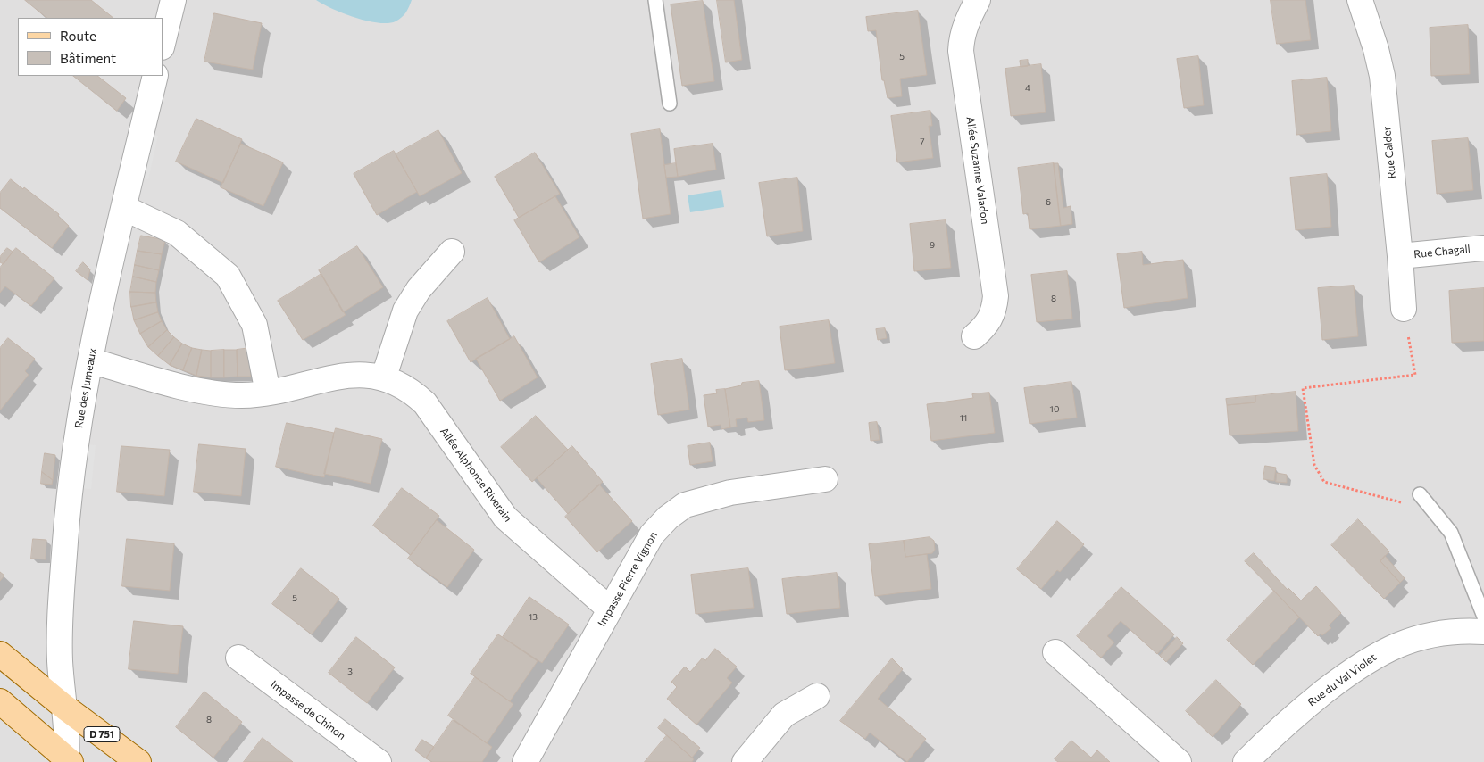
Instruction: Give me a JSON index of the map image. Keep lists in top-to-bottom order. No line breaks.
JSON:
{"streets":{"main road":["D 751"],"street":["Rue Calder","Allée Suzanne Valadon","Rue Chagall","Rue des Jumeaux","Allée Alphonse Riverain","Impasse Pierre Vignon","Rue du Val Violet","Impasse de Chinon"]},"crossings":[["Rue Calder","Rue Chagall"],["Rue des Jumeaux","Allée Alphonse Riverain"],["Rue des Jumeaux","D 751"],["Allée Alphonse Riverain","Impasse Pierre Vignon"]],"house_numbers":["5","4","7","6","9","8","10","11","5","13","3","8"],"legend":["Route","Bâtiment"]}
